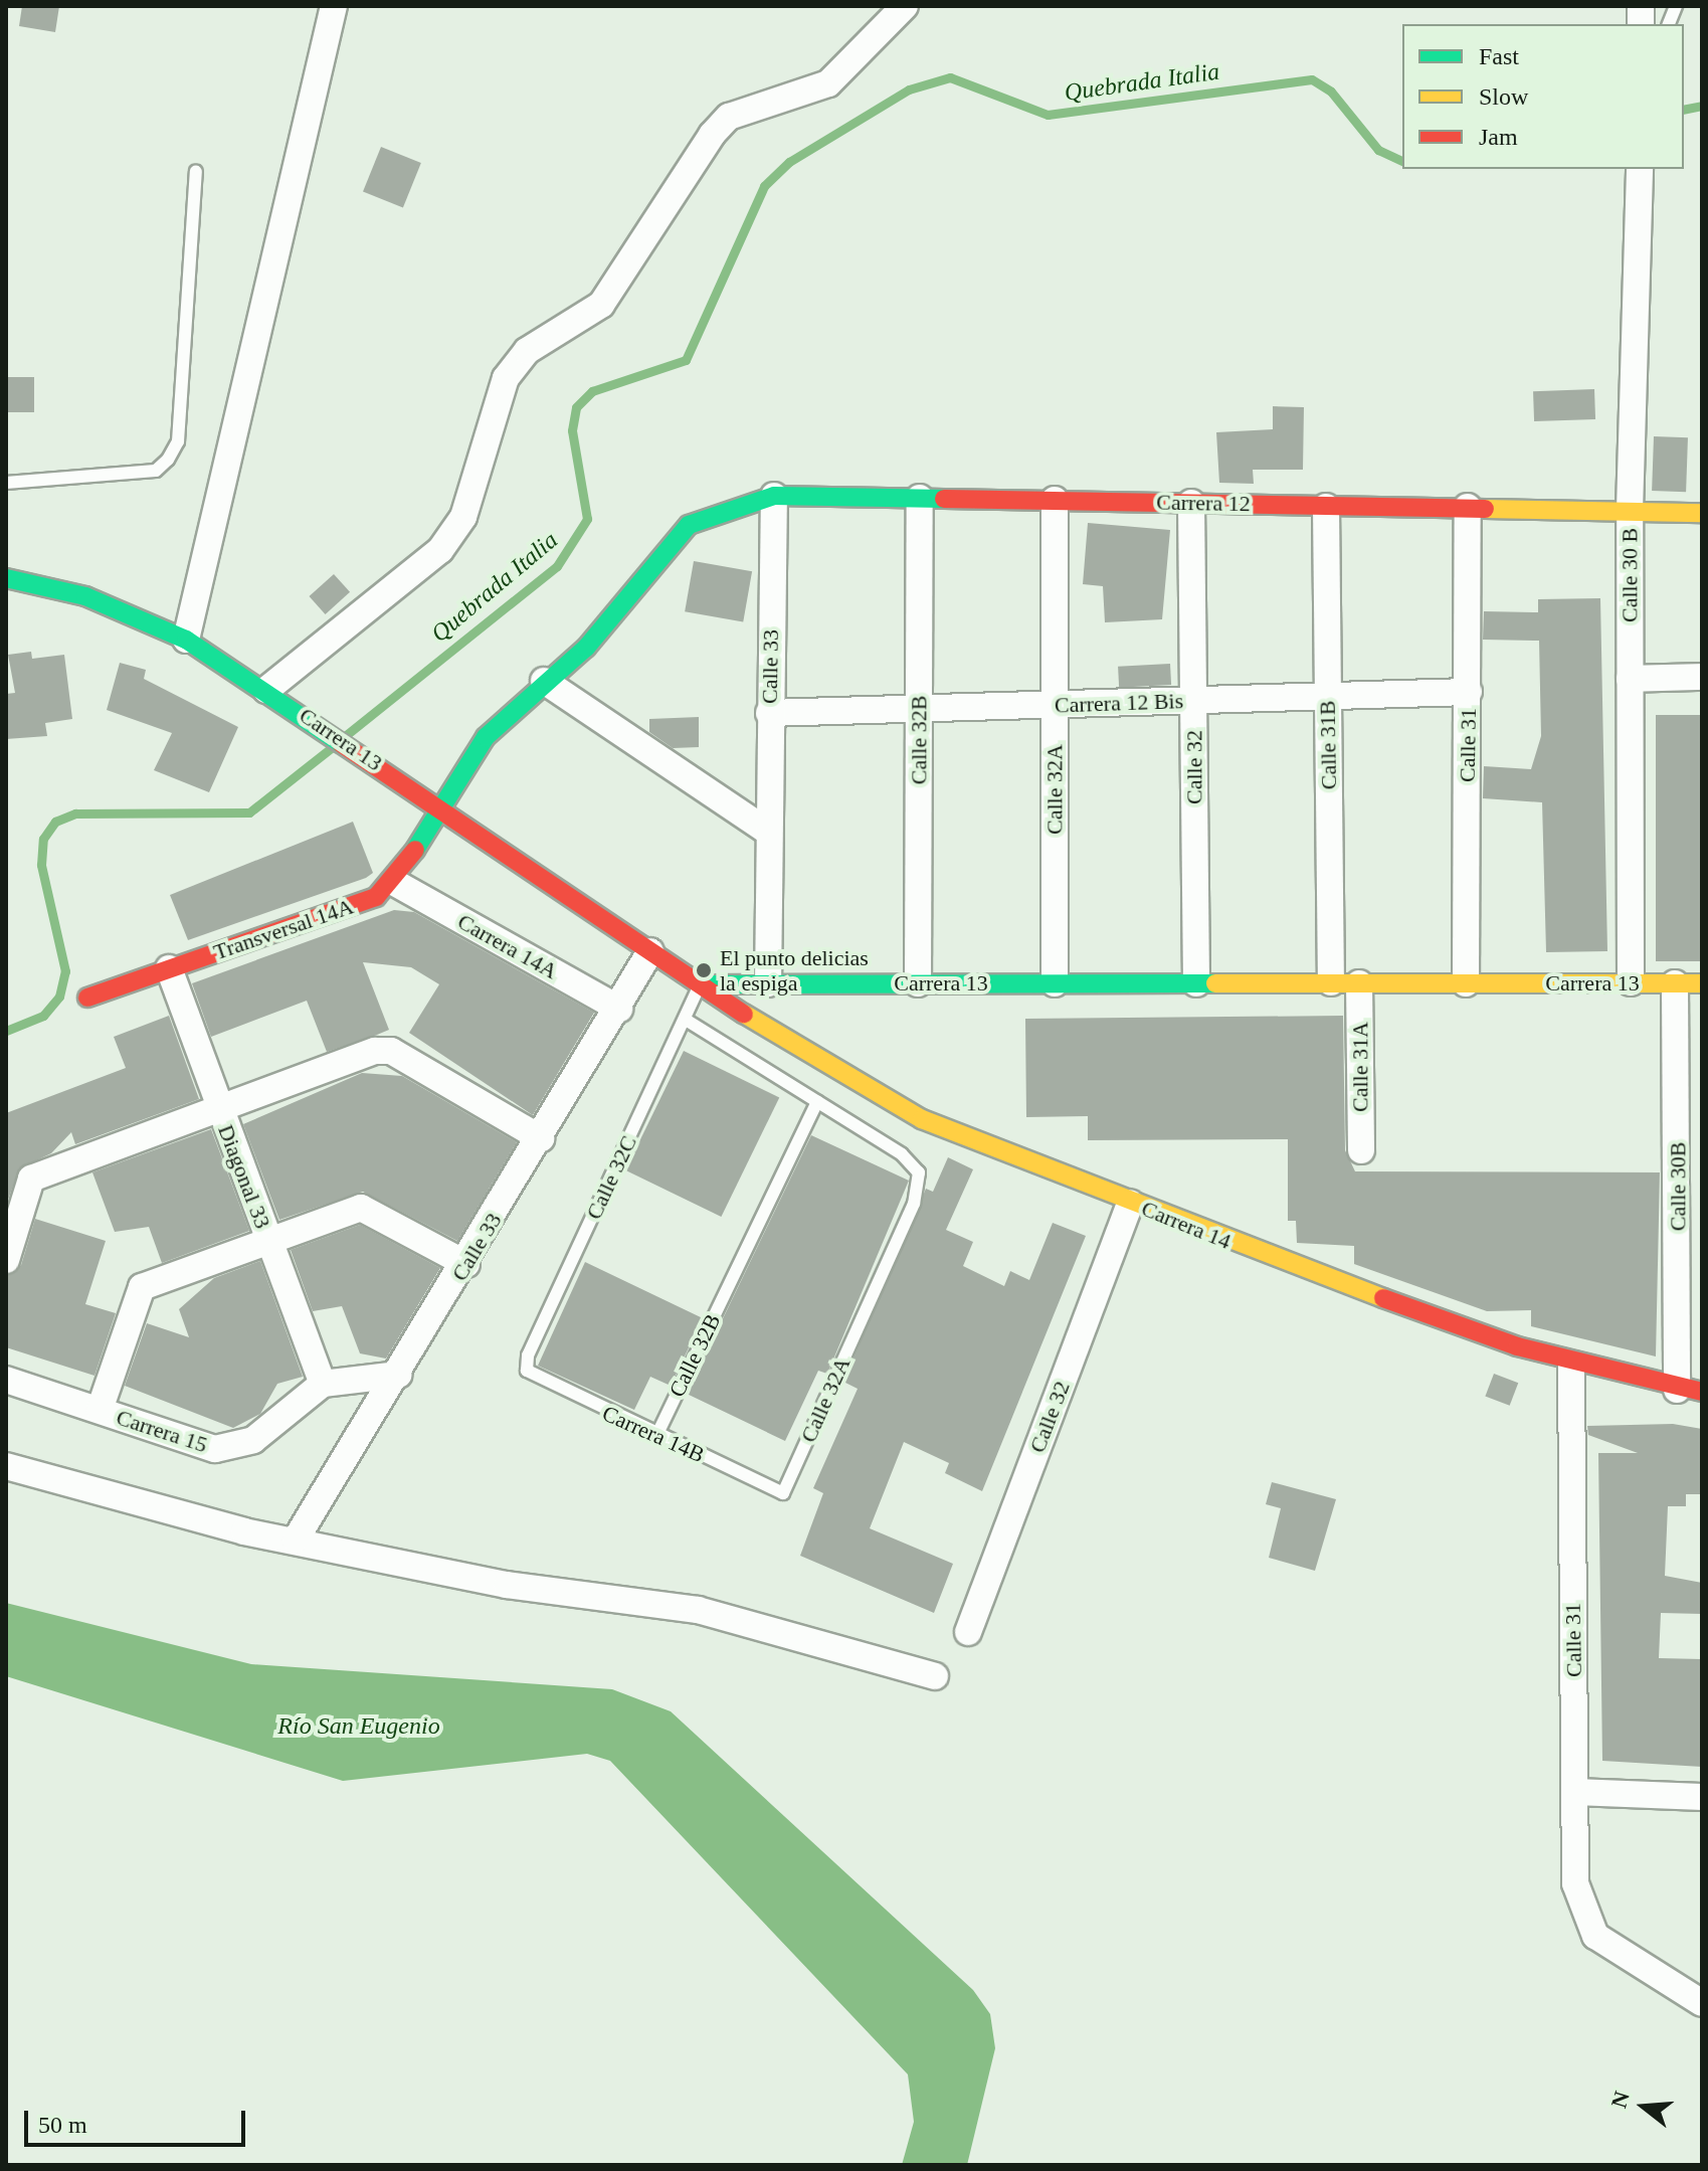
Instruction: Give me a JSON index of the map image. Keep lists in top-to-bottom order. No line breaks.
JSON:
{"streets":{"street":["Carrera 12","Calle 30 B","Calle 33","Carrera 12 Bis","Carrera 13","Calle 32B","Calle 31B","Calle 31","Calle 32","Calle 32A","Transversal 14A","Carrera 14A","Calle 31A","Diagonal 33","Calle 30B","Carrera 14","Carrera 15"],"lane":["Calle 32C","Carrera 14B"]},"crossings":[["Carrera 12","Calle 30 B"],["Carrera 12","Calle 33"],["Carrera 12","Calle 32B"],["Carrera 12","Calle 31B"],["Carrera 12","Calle 31"],["Carrera 12","Calle 32"],["Carrera 12","Calle 32A"],["Calle 30 B","Carrera 13"],["Calle 33","Carrera 12 Bis"],["Calle 33","Carrera 13"],["Calle 33","Carrera 14A"],["Carrera 12 Bis","Calle 32B"],["Carrera 12 Bis","Calle 31B"],["Carrera 12 Bis","Calle 31"],["Carrera 12 Bis","Calle 32"],["Carrera 12 Bis","Calle 32A"],["Carrera 13","Calle 32B"],["Carrera 13","Calle 31B"],["Carrera 13","Calle 31"],["Carrera 13","Calle 32"],["Carrera 13","Calle 32A"],["Carrera 13","Calle 31A"],["Carrera 13","Calle 32C"],["Carrera 13","Calle 30B"],["Carrera 13","Carrera 14"],["Calle 32B","Calle 32A"],["Calle 32B","Carrera 14B"],["Calle 31","Carrera 14"],["Calle 32","Carrera 14"],["Calle 32A","Carrera 14B"],["Transversal 14A","Carrera 14A"],["Transversal 14A","Diagonal 33"],["Diagonal 33","Carrera 15"],["Calle 32C","Carrera 14"],["Calle 32C","Carrera 14B"],["Calle 30B","Carrera 14"]],"water":["Quebrada Italia","Río San Eugenio"],"places":["El punto delicias la espiga"],"legend":["Fast","Slow","Jam"],"scale_bar":"50 m","north":"left"}
